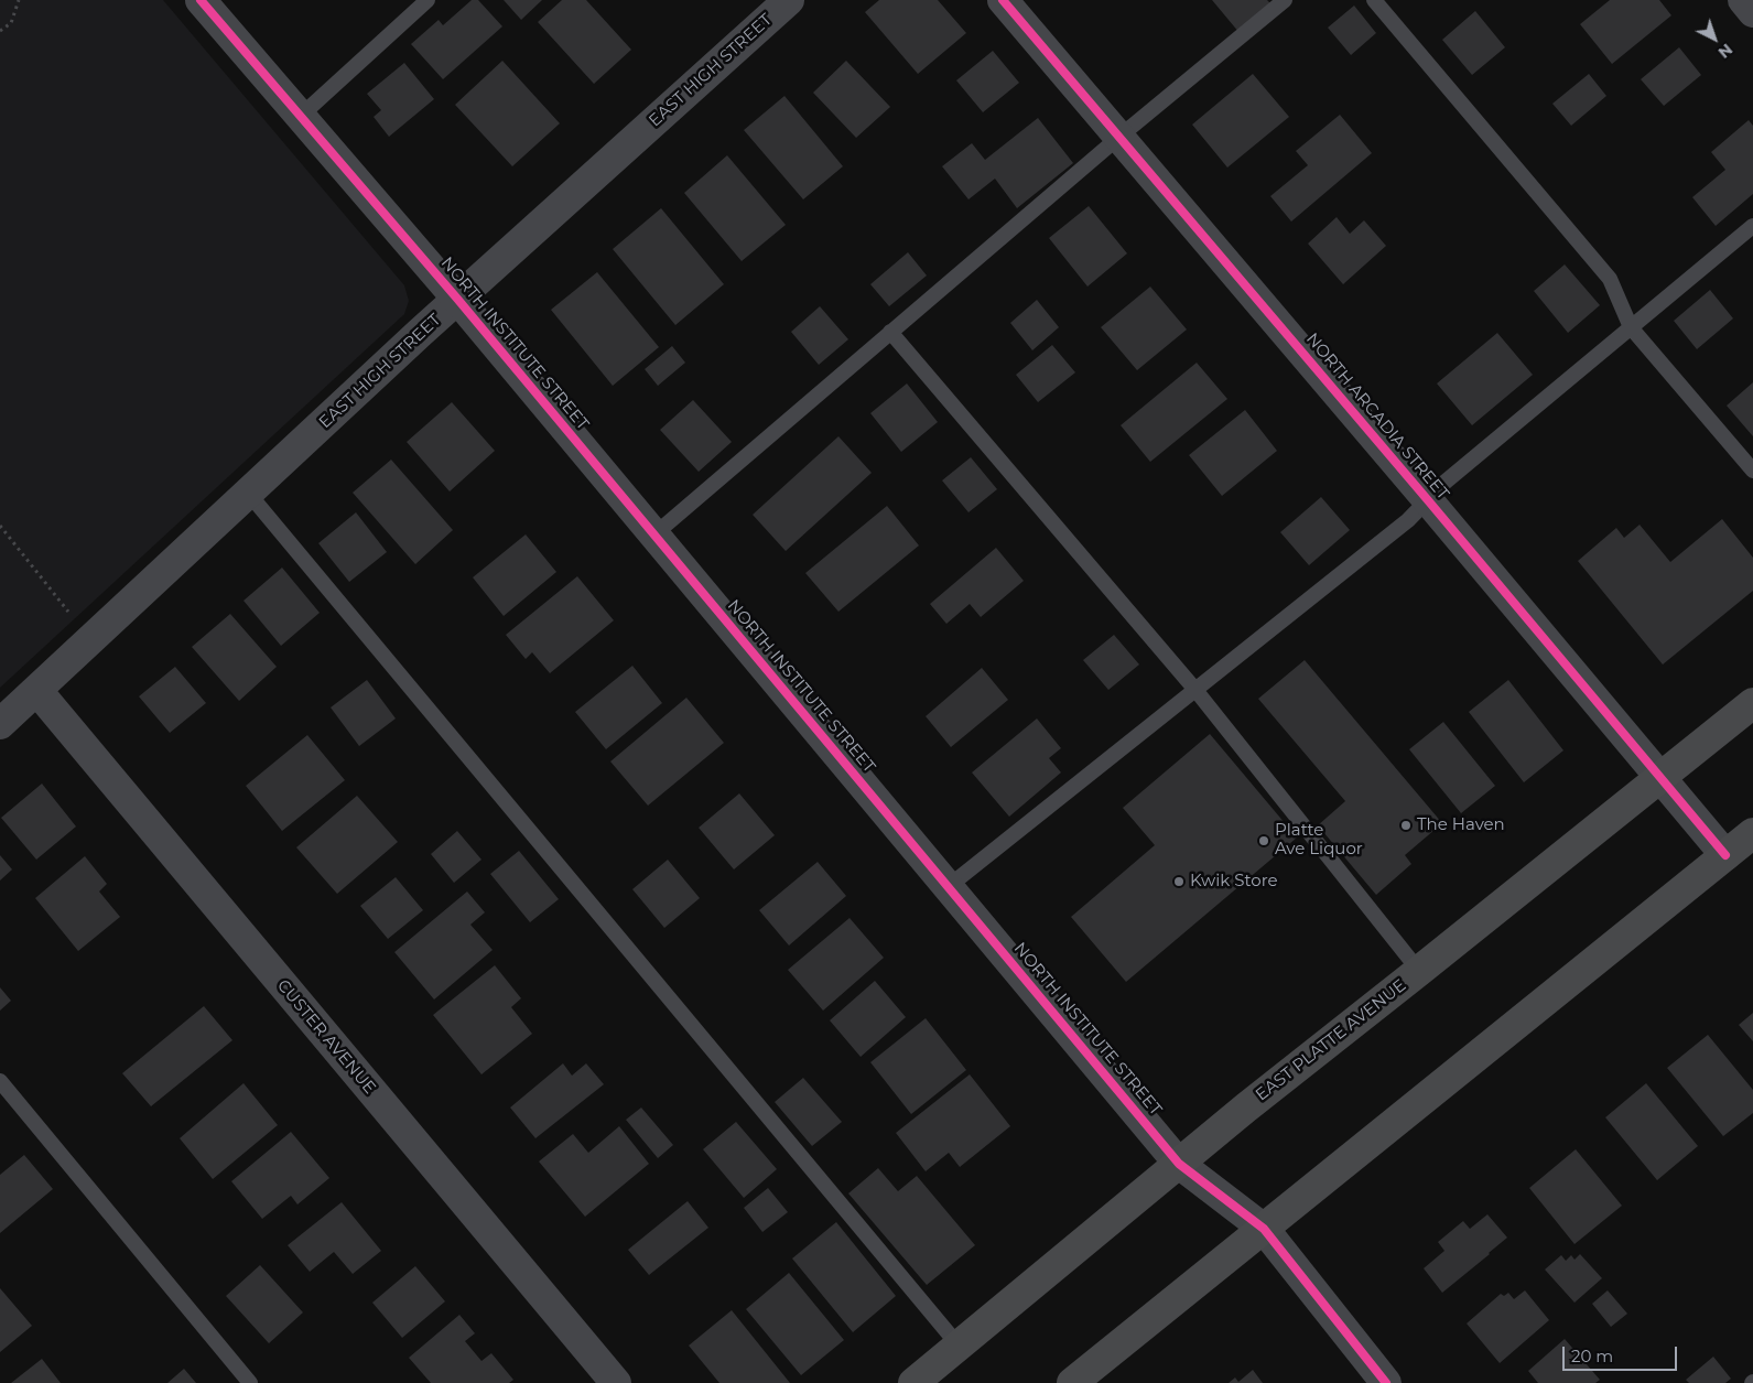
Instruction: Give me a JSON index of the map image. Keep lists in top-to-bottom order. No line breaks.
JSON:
{"streets":{"main road":["EAST PLATTE AVENUE"],"street":["EAST HIGH STREET","NORTH INSTITUTE STREET","NORTH ARCADIA STREET","CUSTER AVENUE"]},"crossings":[["EAST HIGH STREET","NORTH INSTITUTE STREET"],["EAST HIGH STREET","CUSTER AVENUE"],["NORTH INSTITUTE STREET","EAST PLATTE AVENUE"],["NORTH ARCADIA STREET","EAST PLATTE AVENUE"]],"places":["The Haven","Platte Ave Liquor","Kwik Store"],"scale_bar":"20 m","north":"bottom right"}
